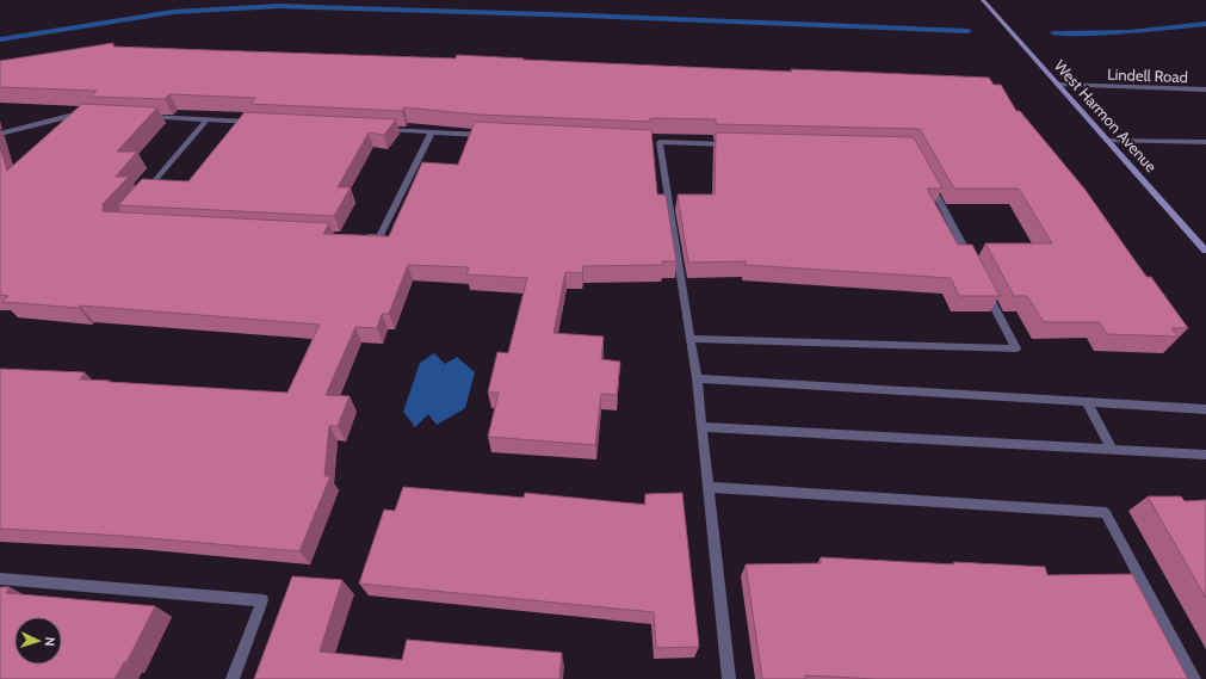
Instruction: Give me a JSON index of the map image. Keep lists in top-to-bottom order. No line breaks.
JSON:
{"streets":{"main road":["West Harmon Avenue"],"street":["Lindell Road"]},"crossings":[["Lindell Road","West Harmon Avenue"]],"north":"right"}
